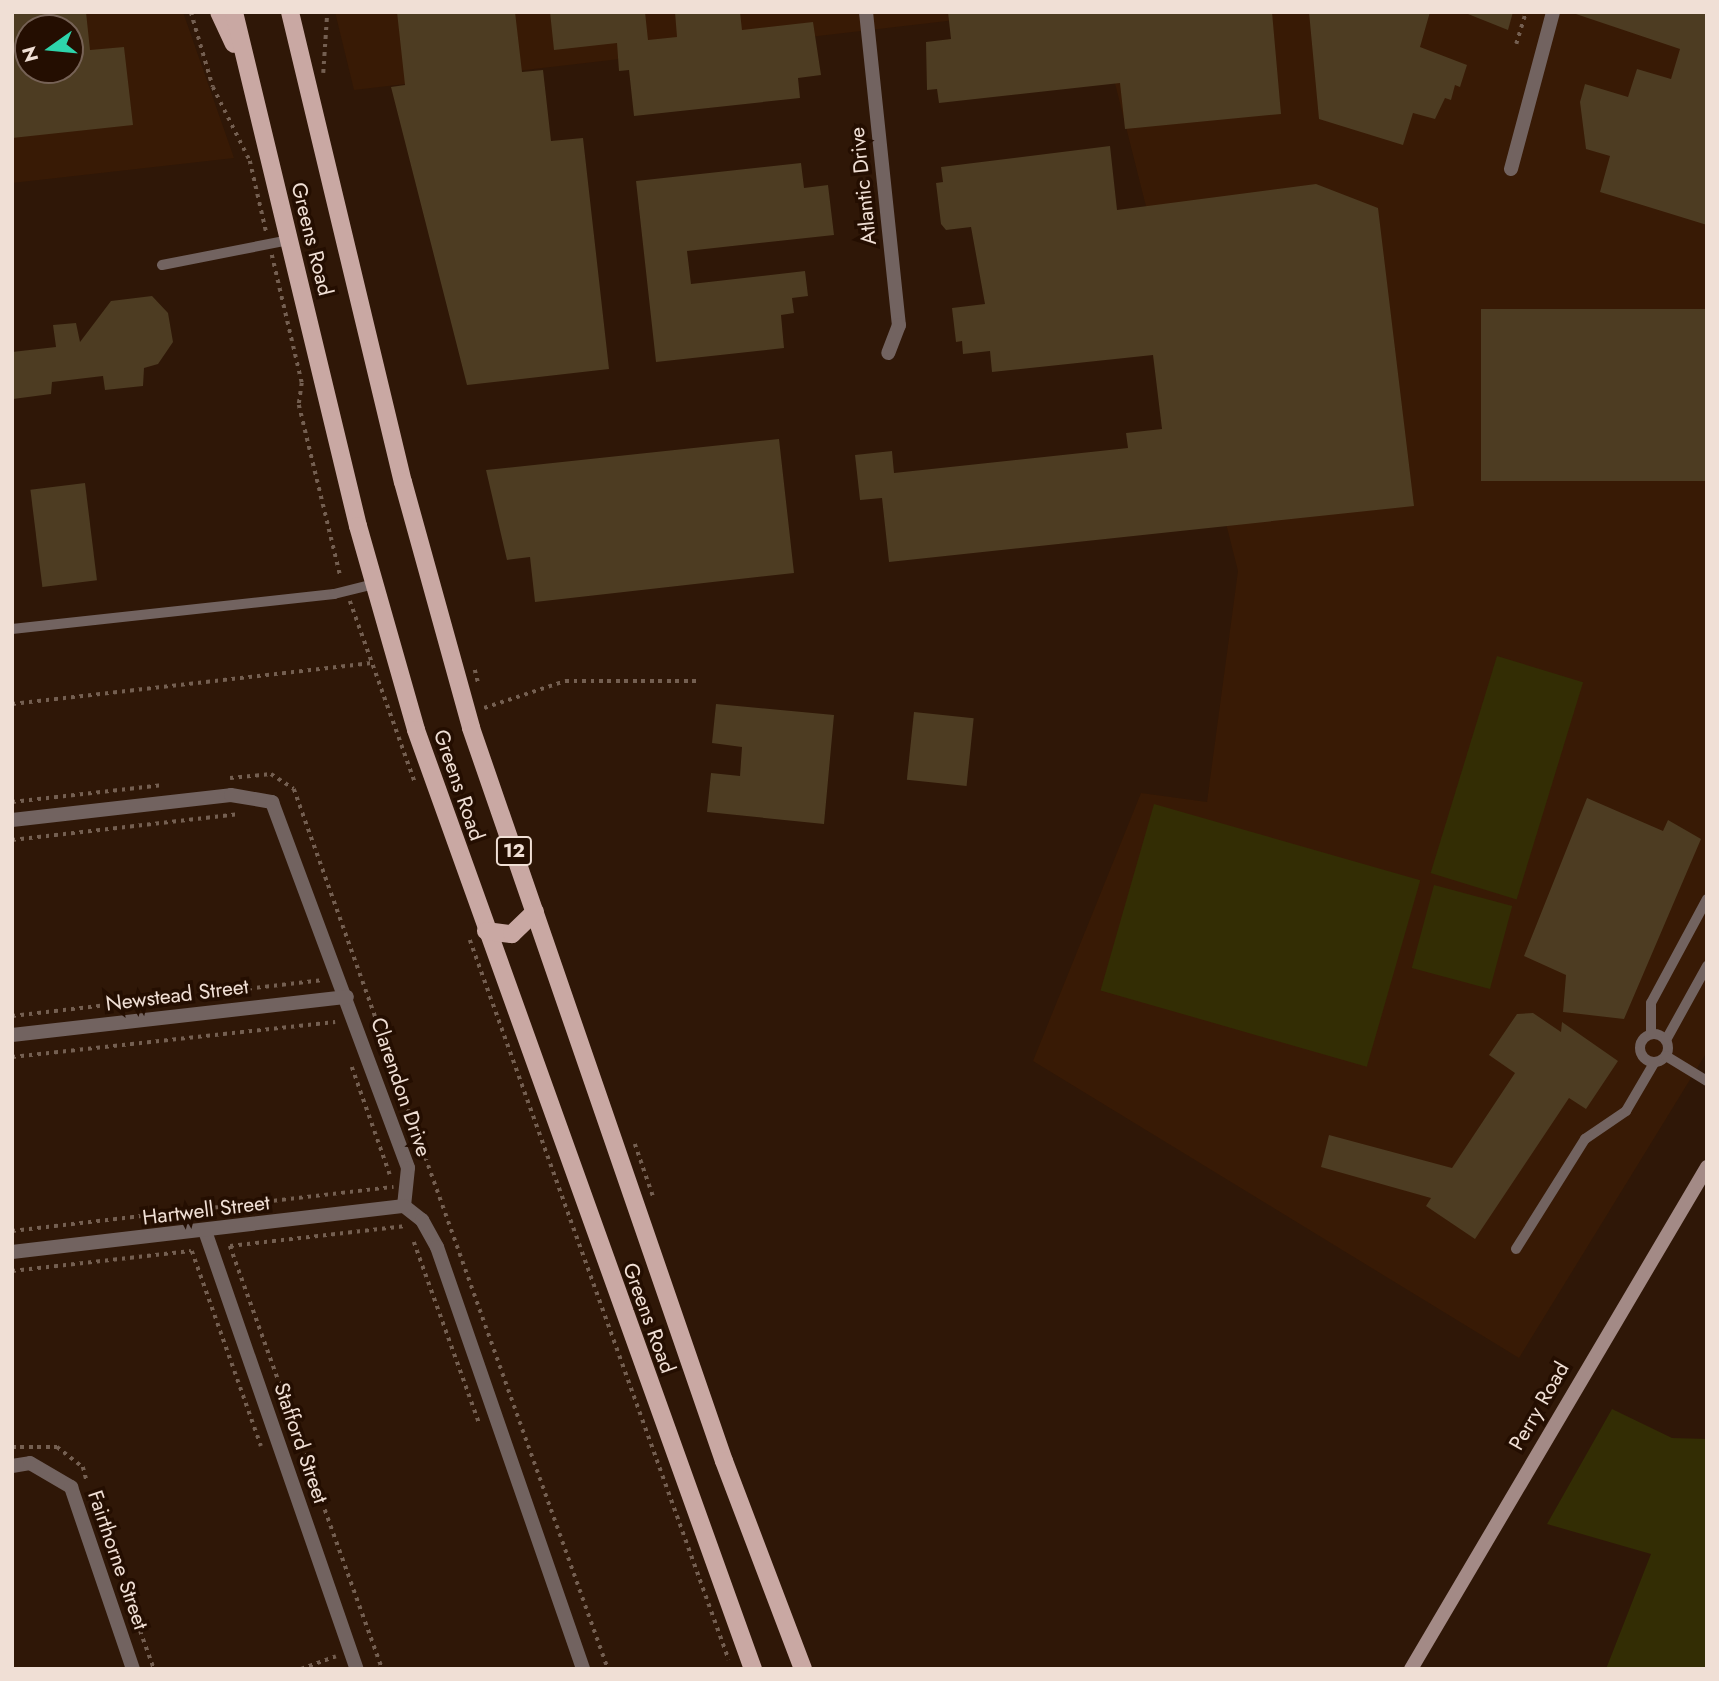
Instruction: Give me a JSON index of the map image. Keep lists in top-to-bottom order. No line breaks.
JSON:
{"streets":{"main road":["Greens Road","12","Perry Road"],"street":["Atlantic Drive","Newstead Street","Clarendon Drive","Hartwell Street","Stafford Street","Fairthorne Street"]},"crossings":[["Newstead Street","Clarendon Drive"],["Clarendon Drive","Hartwell Street"],["Hartwell Street","Stafford Street"]],"north":"left"}
